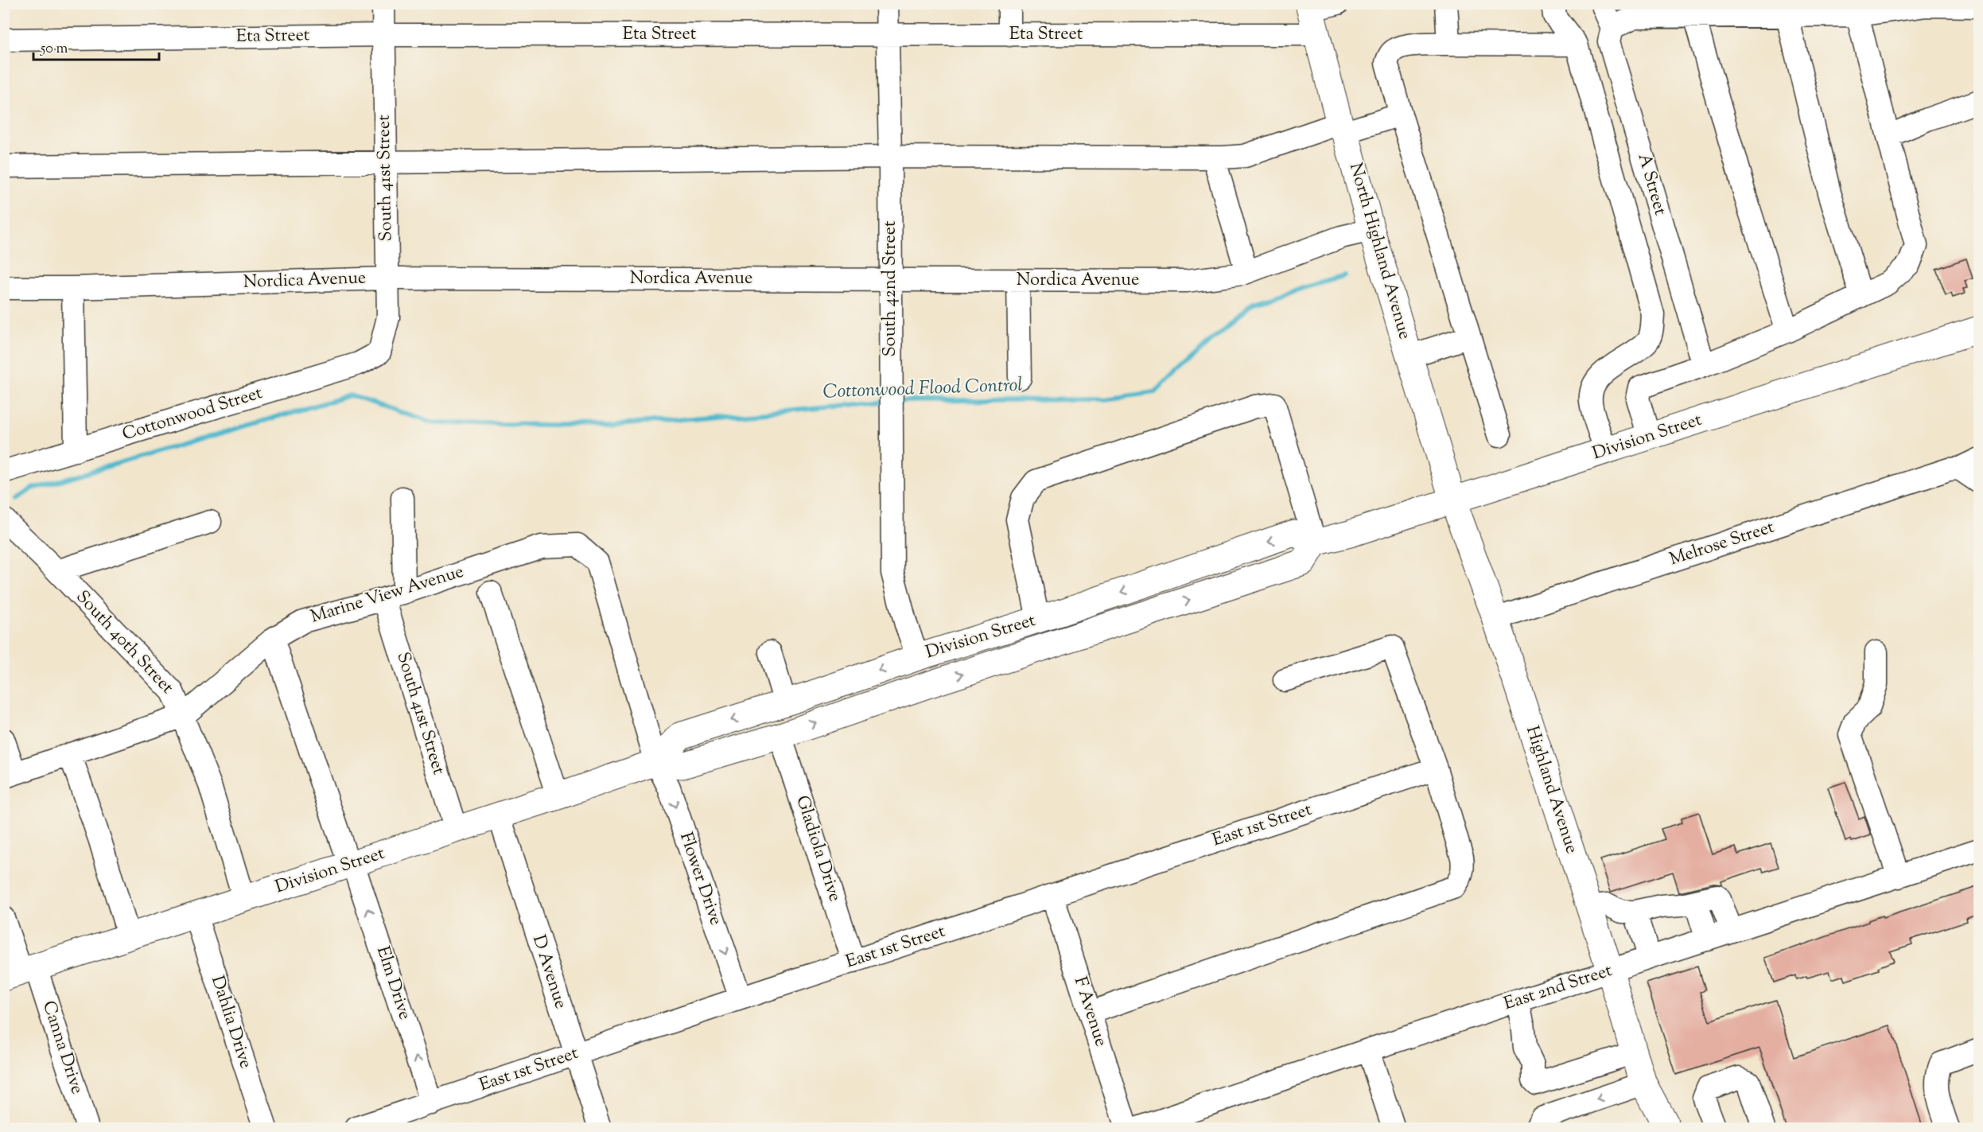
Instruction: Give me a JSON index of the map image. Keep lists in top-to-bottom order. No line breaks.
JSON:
{"streets":{"main road":["North Highland Avenue","Division Street","Highland Avenue"],"street":["Eta Street","South 41st Street","A Street","Nordica Avenue","South 42nd Street","Cottonwood Street","Melrose Street","Marine View Avenue","South 40th Street","East 1st Street","Gladiola Drive","Flower Drive","D Avenue","Elm Drive","East 2nd Street","F Avenue","Dahlia Drive","Canna Drive"]},"crossings":[["Eta Street","South 41st Street"],["Eta Street","North Highland Avenue"],["Eta Street","South 42nd Street"],["South 41st Street","Nordica Avenue"],["South 41st Street","Cottonwood Street"],["South 41st Street","Division Street"],["South 41st Street","Marine View Avenue"],["North Highland Avenue","Nordica Avenue"],["North Highland Avenue","Division Street"],["North Highland Avenue","Highland Avenue"],["Nordica Avenue","South 42nd Street"],["South 42nd Street","Division Street"],["Division Street","Marine View Avenue"],["Division Street","South 40th Street"],["Division Street","Highland Avenue"],["Division Street","Gladiola Drive"],["Division Street","Flower Drive"],["Division Street","D Avenue"],["Division Street","Elm Drive"],["Division Street","Dahlia Drive"],["Division Street","Canna Drive"],["Melrose Street","Highland Avenue"],["Marine View Avenue","South 40th Street"],["Marine View Avenue","Flower Drive"],["Marine View Avenue","Elm Drive"],["Highland Avenue","East 2nd Street"],["East 1st Street","Gladiola Drive"],["East 1st Street","Flower Drive"],["East 1st Street","D Avenue"],["East 1st Street","Elm Drive"],["East 1st Street","F Avenue"]],"one_way":["Flower Drive","Elm Drive"],"water":["Cottonwood Flood Control"],"scale_bar":"50 m"}
